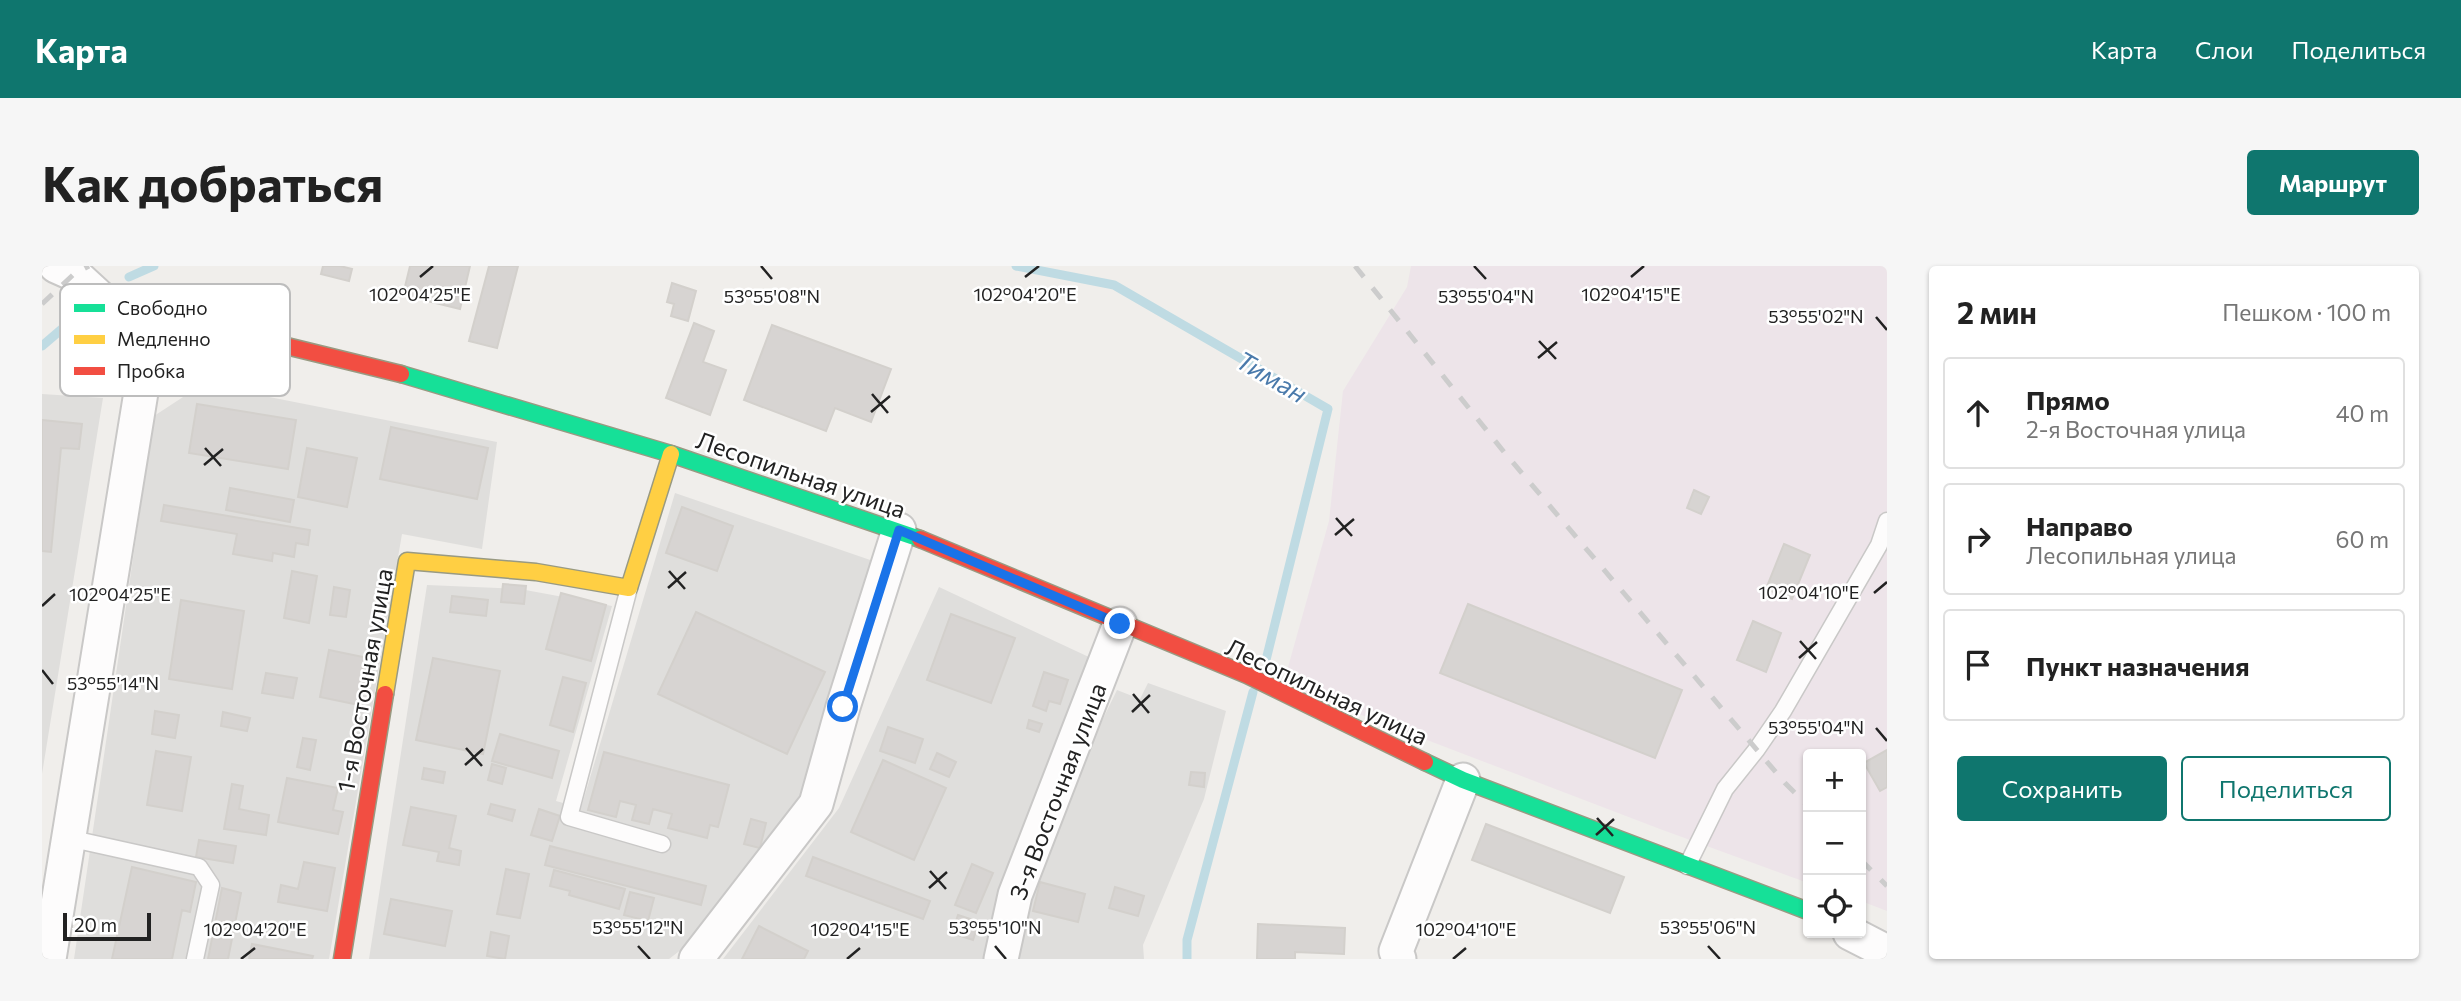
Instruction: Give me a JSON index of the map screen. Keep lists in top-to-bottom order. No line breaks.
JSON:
{"streets":{"street":["Лесопильная улица","1-я Восточная улица","3-я Восточная улица"]},"crossings":[["Лесопильная улица","3-я Восточная улица"]],"water":["Тиман"],"legend":["Свободно","Медленно","Пробка"],"scale_bar":"20 m","page":{"header":"Карта","nav":["Карта","Слои","Поделиться"],"buttons":["Маршрут",["Сохранить","Поделиться"]],"title":"Как добраться","heading":["2 мин","Пешком · 100 m"],"list":[["Прямо","2-я Восточная улица","40 m"],["Направо","Лесопильная улица","60 m"],"Пункт назначения"],"map_buttons":["+","−"],"scale":"20 m"},"coordinates":["102°04'25\"E","102°04'20\"E","102°04'15\"E","53°55'08\"N","53°55'04\"N","53°55'02\"N","102°04'10\"E","53°55'14\"N","53°55'12\"N","53°55'10\"N","53°55'06\"N"]}
